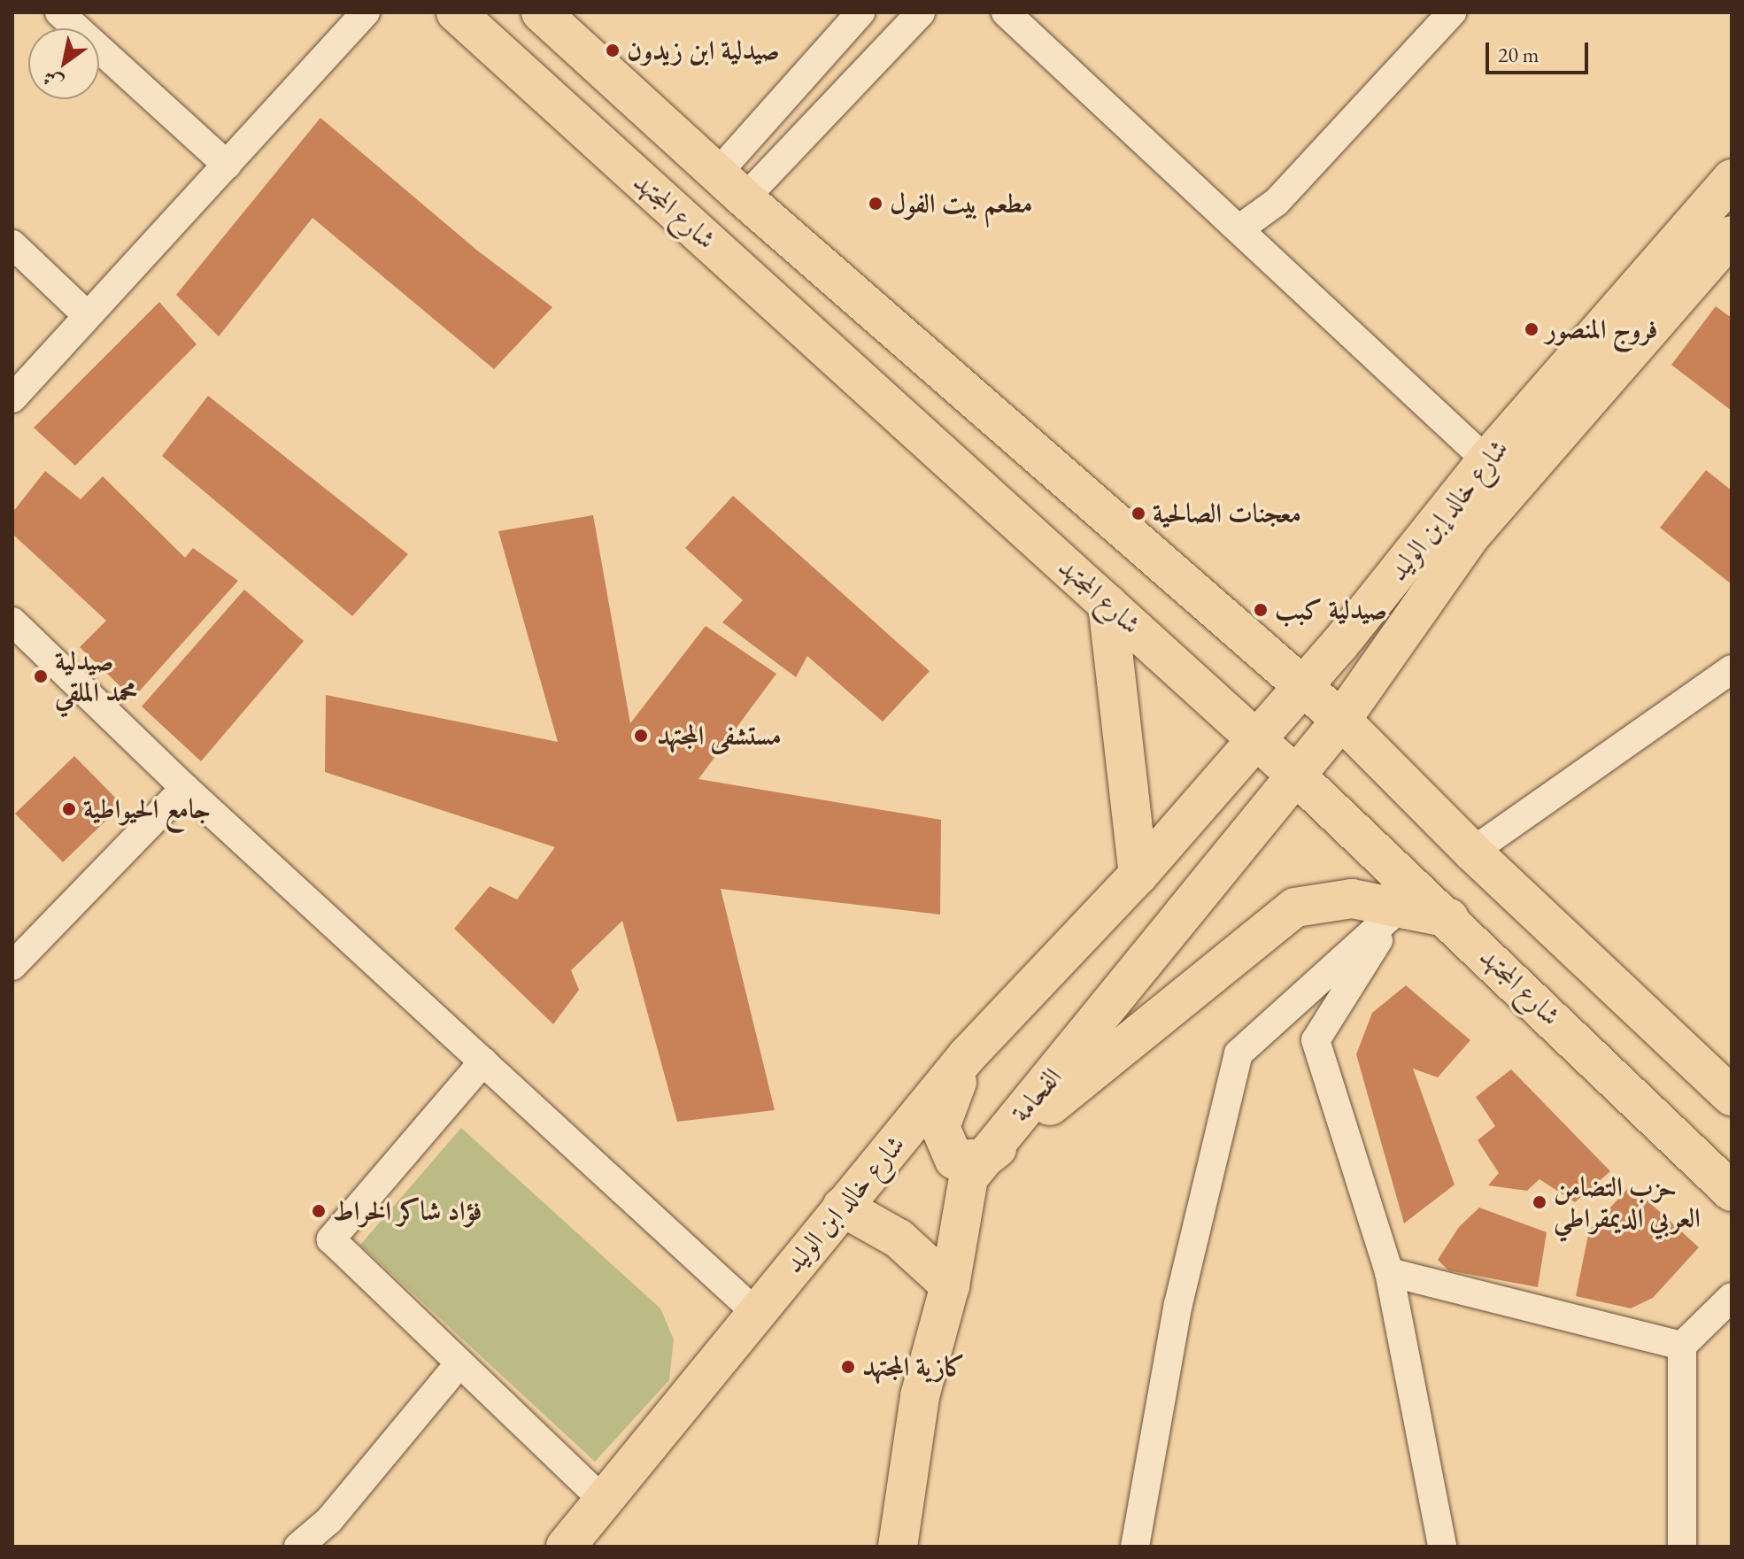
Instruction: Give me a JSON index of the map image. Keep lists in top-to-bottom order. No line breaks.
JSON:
{"streets":{"main road":["شارع المجتهد","شارع خالد إبن الوليد","الفحامة","شارع خالد ابن الوليد"]},"crossings":[["شارع المجتهد","شارع خالد إبن الوليد"],["شارع المجتهد","الفحامة"],["شارع خالد إبن الوليد","الفحامة"],["شارع خالد إبن الوليد","شارع خالد ابن الوليد"]],"places":["صيدلية ابن زيدون","مطعم بيت الفول","فروج المنصور","معجنات الصالحية","صيدلية كبب","صيدلية محمد الملقي","مستشفى المجتهد","جامع الحيواطية","حزب التضامن العربي الديمقراطي","فؤاد شاكر الخراط","كازية المجتهد"],"scale_bar":"20 m","north":"bottom left"}
